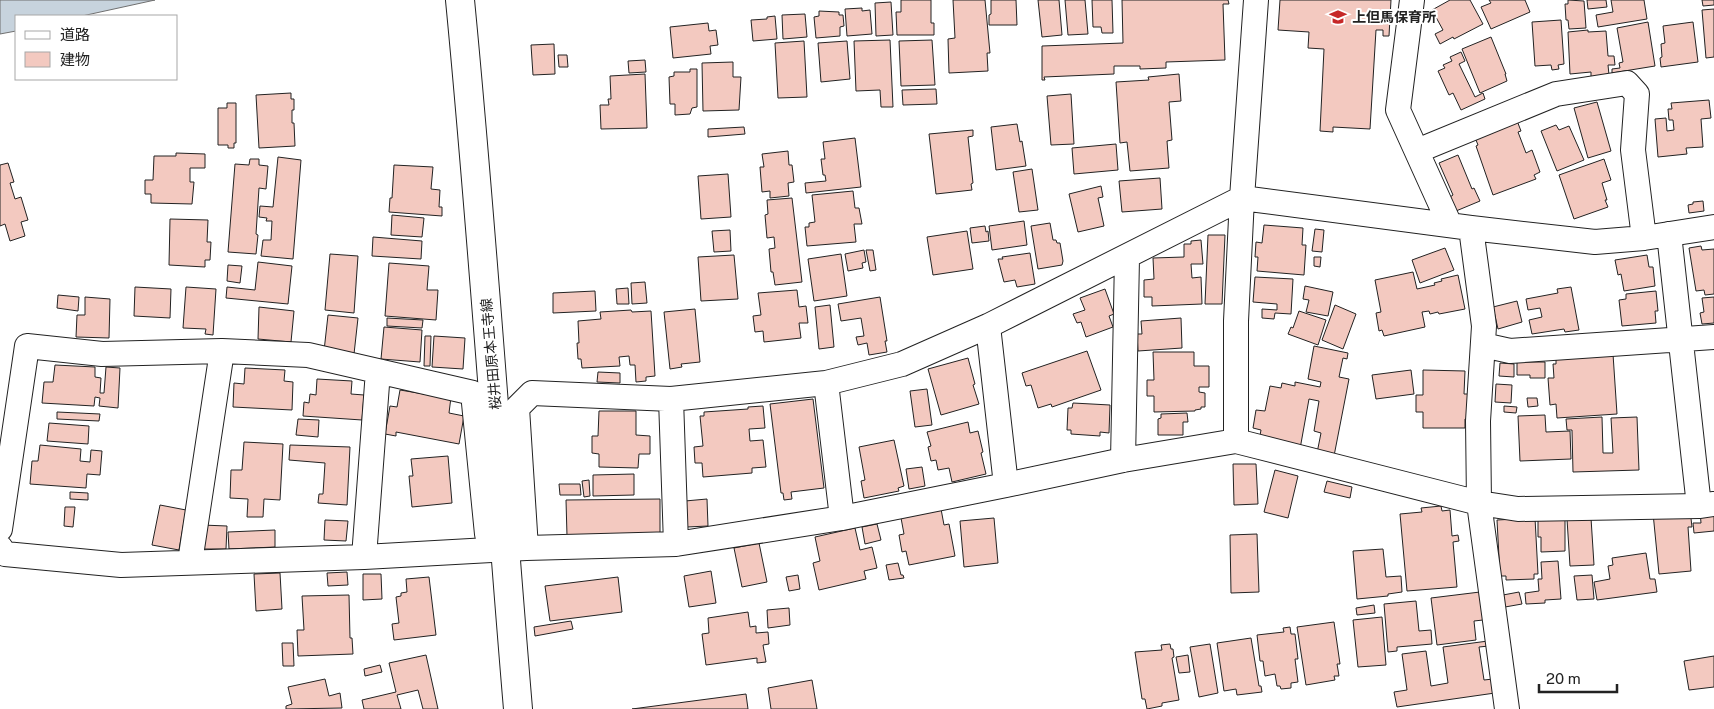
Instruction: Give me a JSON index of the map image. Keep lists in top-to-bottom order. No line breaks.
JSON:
{"streets":{"main road":["桜井田原本王寺線"]},"places":{"school or university":["上但馬保育所"]},"legend":["道路","建物"],"scale_bar":"20 m"}
